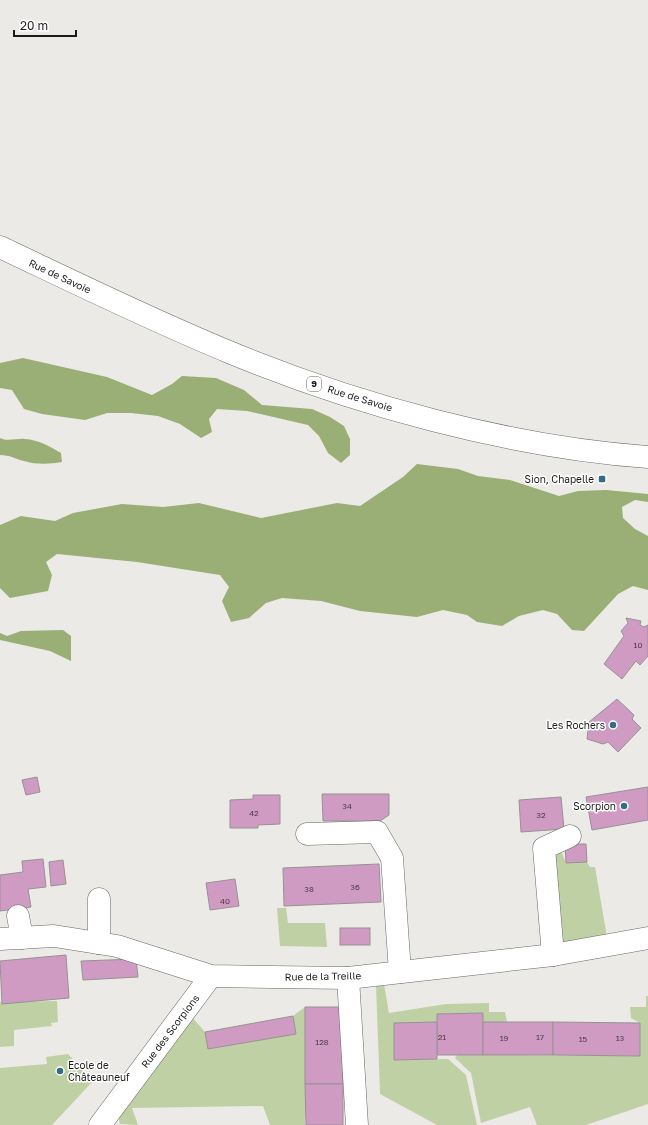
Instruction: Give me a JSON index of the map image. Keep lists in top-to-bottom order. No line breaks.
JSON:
{"streets":{"street":["Rue de Savoie","9","Rue de la Treille","Rue des Scorpions"]},"crossings":[["Rue de la Treille","Rue des Scorpions"]],"places":{"transit":["Sion, Chapelle"],"other":["Les Rochers","Scorpion","Ecole de Châteauneuf"]},"house_numbers":["10","34","42","32","36","38","40","21","17","19","13","15","128"],"scale_bar":"20 m"}
